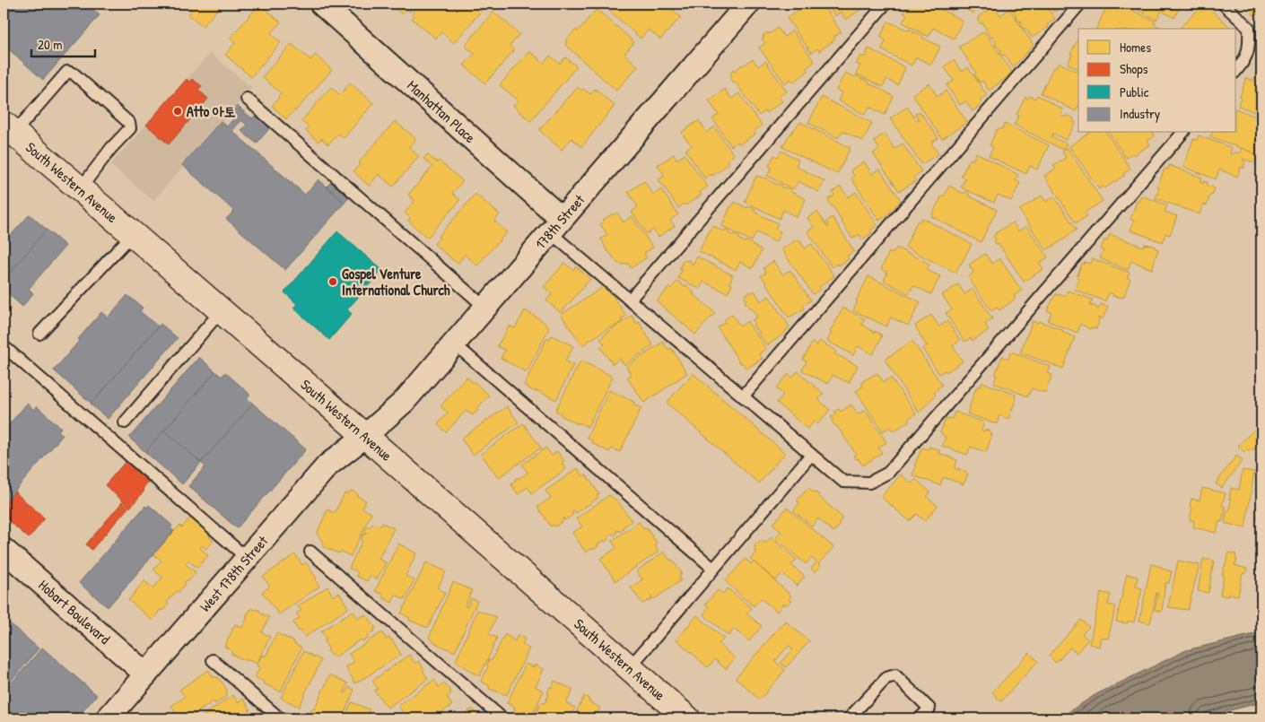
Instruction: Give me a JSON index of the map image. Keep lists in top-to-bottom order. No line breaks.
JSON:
{"streets":{"main road":["South Western Avenue"],"street":["Manhattan Place","178th Street","West 178th Street","Hobart Boulevard"]},"crossings":[["Manhattan Place","178th Street"],["South Western Avenue","178th Street"],["South Western Avenue","West 178th Street"],["178th Street","West 178th Street"],["West 178th Street","Hobart Boulevard"]],"places":["Atto 아토","Gospel Venture International Church"],"legend":["Homes","Shops","Public","Industry"],"scale_bar":"20 m"}
